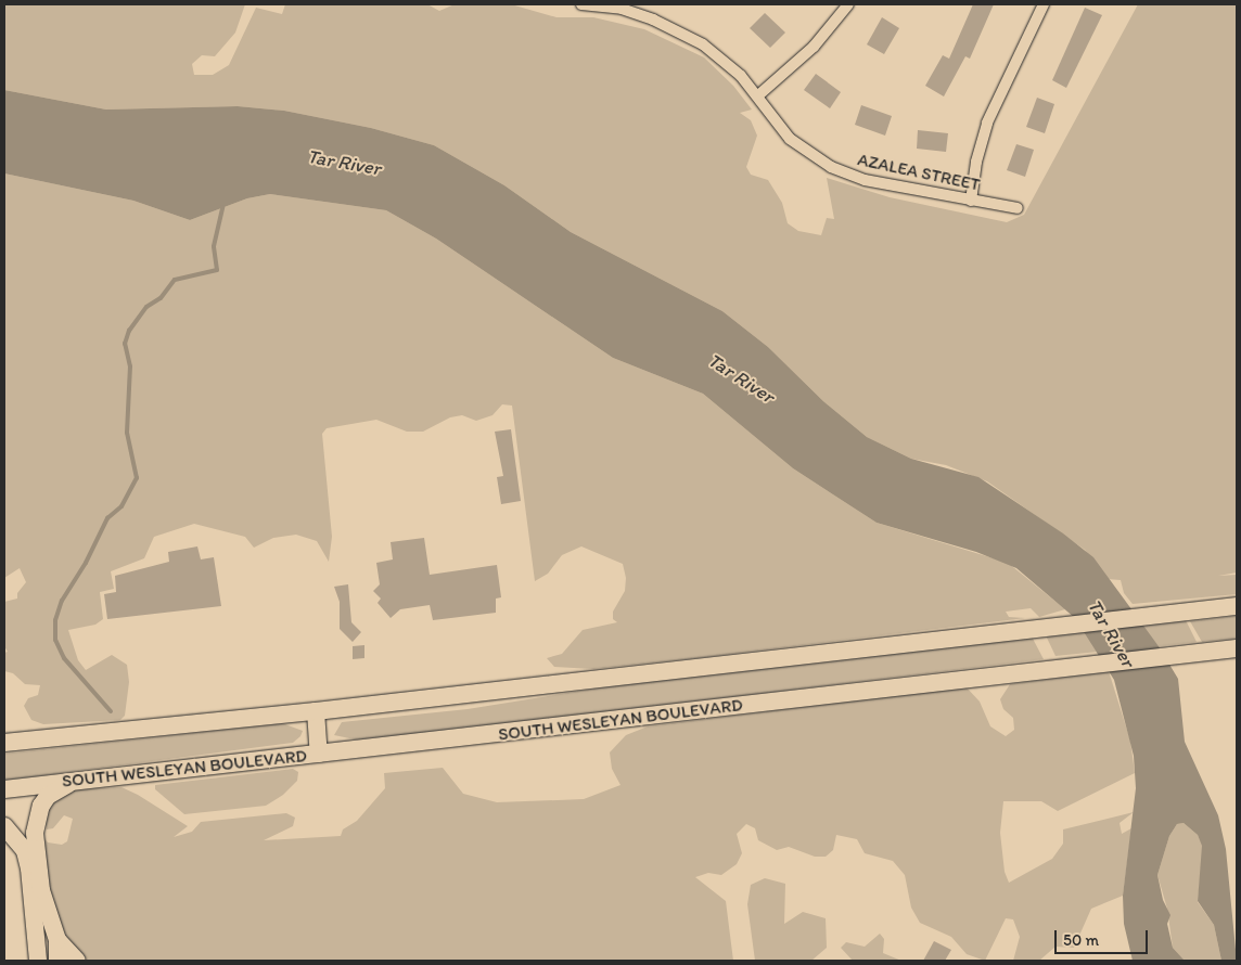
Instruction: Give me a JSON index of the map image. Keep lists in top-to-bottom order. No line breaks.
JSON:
{"streets":{"highway":["SOUTH WESLEYAN BOULEVARD"],"street":["AZALEA STREET"]},"water":["Tar River"],"scale_bar":"50 m"}
